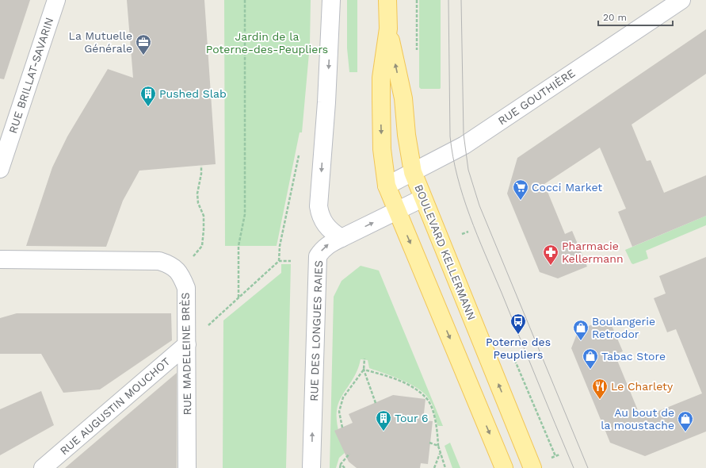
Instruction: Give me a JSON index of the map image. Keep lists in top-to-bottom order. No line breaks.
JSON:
{"streets":{"main road":["BOULEVARD KELLERMANN"],"street":["RUE BRILLAT-SAVARIN","RUE GOUTHIÈRE","RUE DES LONGUES RAIES","RUE MADELEINE BRÈS","RUE AUGUSTIN MOUCHOT"]},"crossings":[["RUE GOUTHIÈRE","BOULEVARD KELLERMANN"],["BOULEVARD KELLERMANN","RUE DES LONGUES RAIES"],["RUE MADELEINE BRÈS","RUE AUGUSTIN MOUCHOT"]],"one_way":["RUE DES LONGUES RAIES"],"parks":["Jardin de la Poterne-des-Peupliers"],"places":{"office":["La Mutuelle Générale"],"building":["Pushed Slab","Tour 6"],"supermarket":["Cocci Market"],"pharmacy":["Pharmacie Kellermann"],"bus stop":["Poterne des Peupliers"],"shop":["Boulangerie Retrodor","Tabac Store","Au bout de la moustache"],"restaurant":["Le Charlety"]},"scale_bar":"20 m"}
